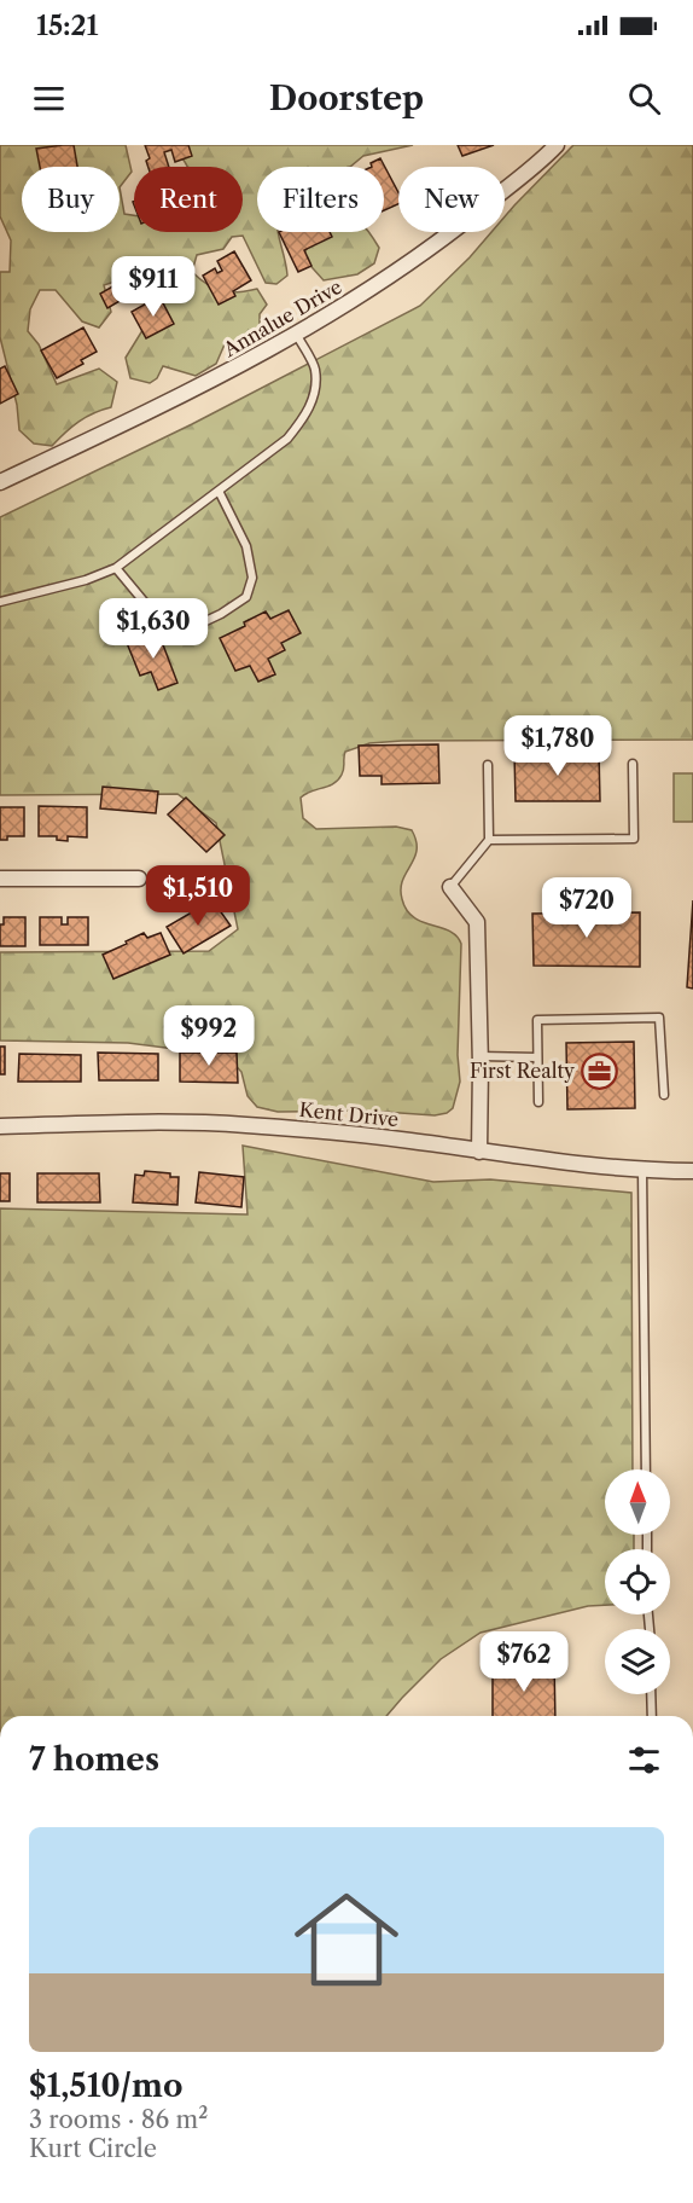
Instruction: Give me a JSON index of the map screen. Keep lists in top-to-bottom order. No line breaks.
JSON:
{"streets":{"street":["Annalue Drive","Kent Drive"]},"places":{"office":["First Realty"]},"north":"top","page":{"status":"15:21","header":"Doorstep","chip":["Buy","Rent","Filters","New"],"price":["$911","$1,630","$1,780","$1,510","$720","$992","$762"],"heading":"7 homes","list":[{"name":"$1,510/mo","note":"3 rooms · 86 m² · Kurt Circle"}]}}
